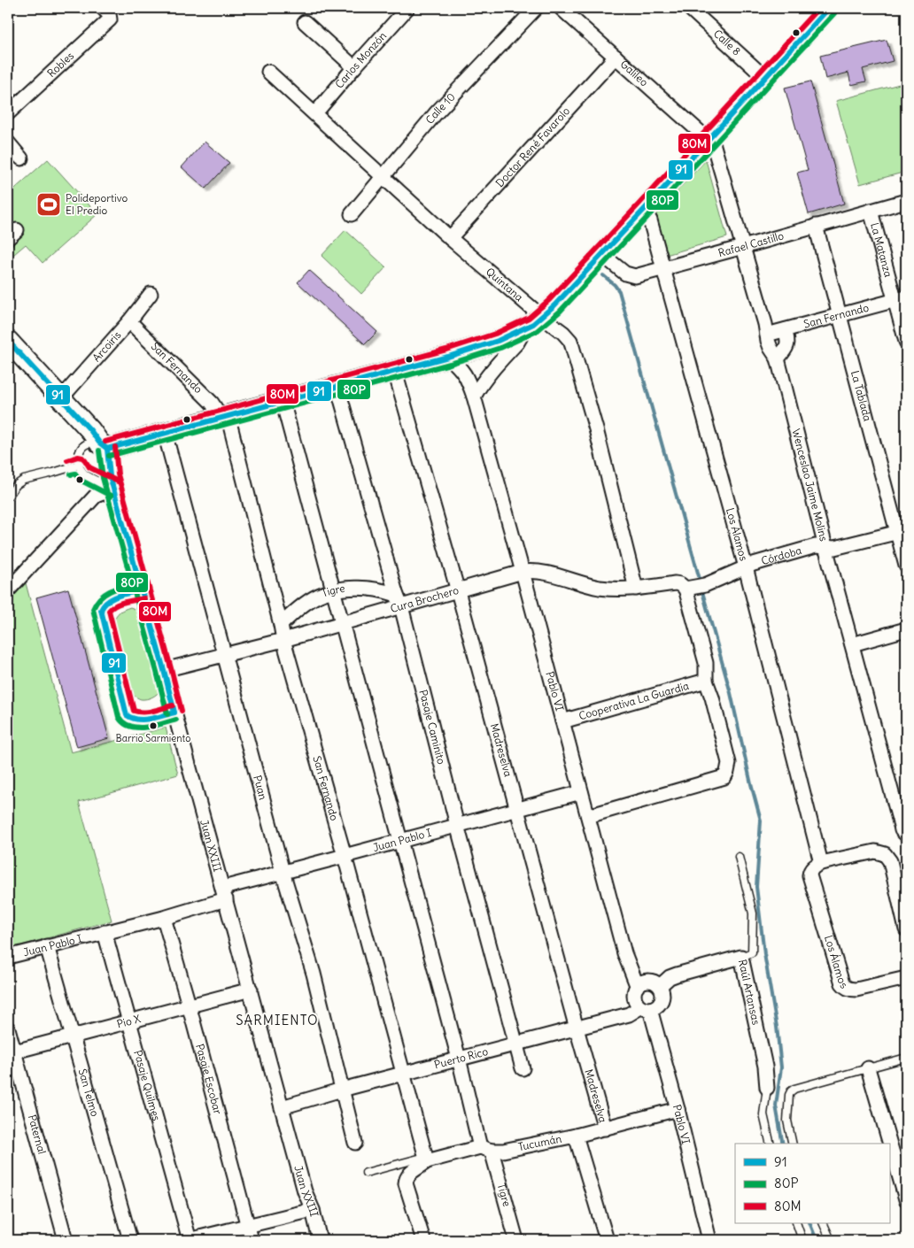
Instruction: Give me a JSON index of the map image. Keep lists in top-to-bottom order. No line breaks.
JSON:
{"streets":{"street":["Calle 8","Carlos Monzón","Robles","Galileo","Calle 10","Doctor René Favarolo","Rafael Castillo","La Matanza","Quintana","San Fernando","Arcoiris","La Tablada","Wenceslao Jaime Molins","Los Álamos","Córdoba","Tigre","Cura Brochero","Pablo VI","Cooperativa La Guardia","Pasaje Caminito","Madreselva","Puan","Juan Pablo I","Juan XXIII","Raúl Artansas","Pio X","Puerto Rico","Pasaje Escobar","Pasaje Quilmes","San Telmo","Paternal","Tucumán"]},"crossings":[["Carlos Monzón","Quintana"],["Galileo","Doctor René Favarolo"],["Galileo","Wenceslao Jaime Molins"],["Calle 10","Quintana"],["Doctor René Favarolo","Quintana"],["Rafael Castillo","La Matanza"],["Rafael Castillo","La Tablada"],["Rafael Castillo","Wenceslao Jaime Molins"],["Rafael Castillo","Los Álamos"],["La Matanza","San Fernando"],["Quintana","Cura Brochero"],["San Fernando","Arcoiris"],["San Fernando","La Tablada"],["San Fernando","Wenceslao Jaime Molins"],["San Fernando","Tigre"],["San Fernando","Cura Brochero"],["San Fernando","Juan Pablo I"],["San Fernando","Puerto Rico"],["San Fernando","Tucumán"],["La Tablada","Córdoba"],["Wenceslao Jaime Molins","Córdoba"],["Los Álamos","Córdoba"],["Córdoba","Cura Brochero"],["Tigre","Cura Brochero"],["Tigre","Pasaje Caminito"],["Tigre","Juan Pablo I"],["Tigre","Puerto Rico"],["Tigre","Tucumán"],["Cura Brochero","Pablo VI"],["Cura Brochero","Pasaje Caminito"],["Cura Brochero","Madreselva"],["Cura Brochero","Puan"],["Cura Brochero","Juan XXIII"],["Pablo VI","Cooperativa La Guardia"],["Pablo VI","Juan Pablo I"],["Pablo VI","Raúl Artansas"],["Pablo VI","Puerto Rico"],["Pablo VI","Tucumán"],["Pasaje Caminito","Juan Pablo I"],["Pasaje Caminito","Puerto Rico"],["Madreselva","Juan Pablo I"],["Madreselva","Puerto Rico"],["Madreselva","Tucumán"],["Puan","Juan Pablo I"],["Puan","Puerto Rico"],["Juan Pablo I","Juan XXIII"],["Juan Pablo I","Pasaje Escobar"],["Juan Pablo I","Pasaje Quilmes"],["Juan Pablo I","San Telmo"],["Juan XXIII","Pio X"],["Juan XXIII","Puerto Rico"],["Raúl Artansas","Puerto Rico"],["Pio X","Pasaje Escobar"],["Pio X","Pasaje Quilmes"],["Pio X","San Telmo"],["Pio X","Paternal"]],"districts":["SARMIENTO"],"places":{"sports":["Polideportivo El Predio"],"other":["Barrio Sarmiento"]},"lines":["transit line 91","transit line 80M","transit line 80P"],"legend":["91","80P","80M"]}
